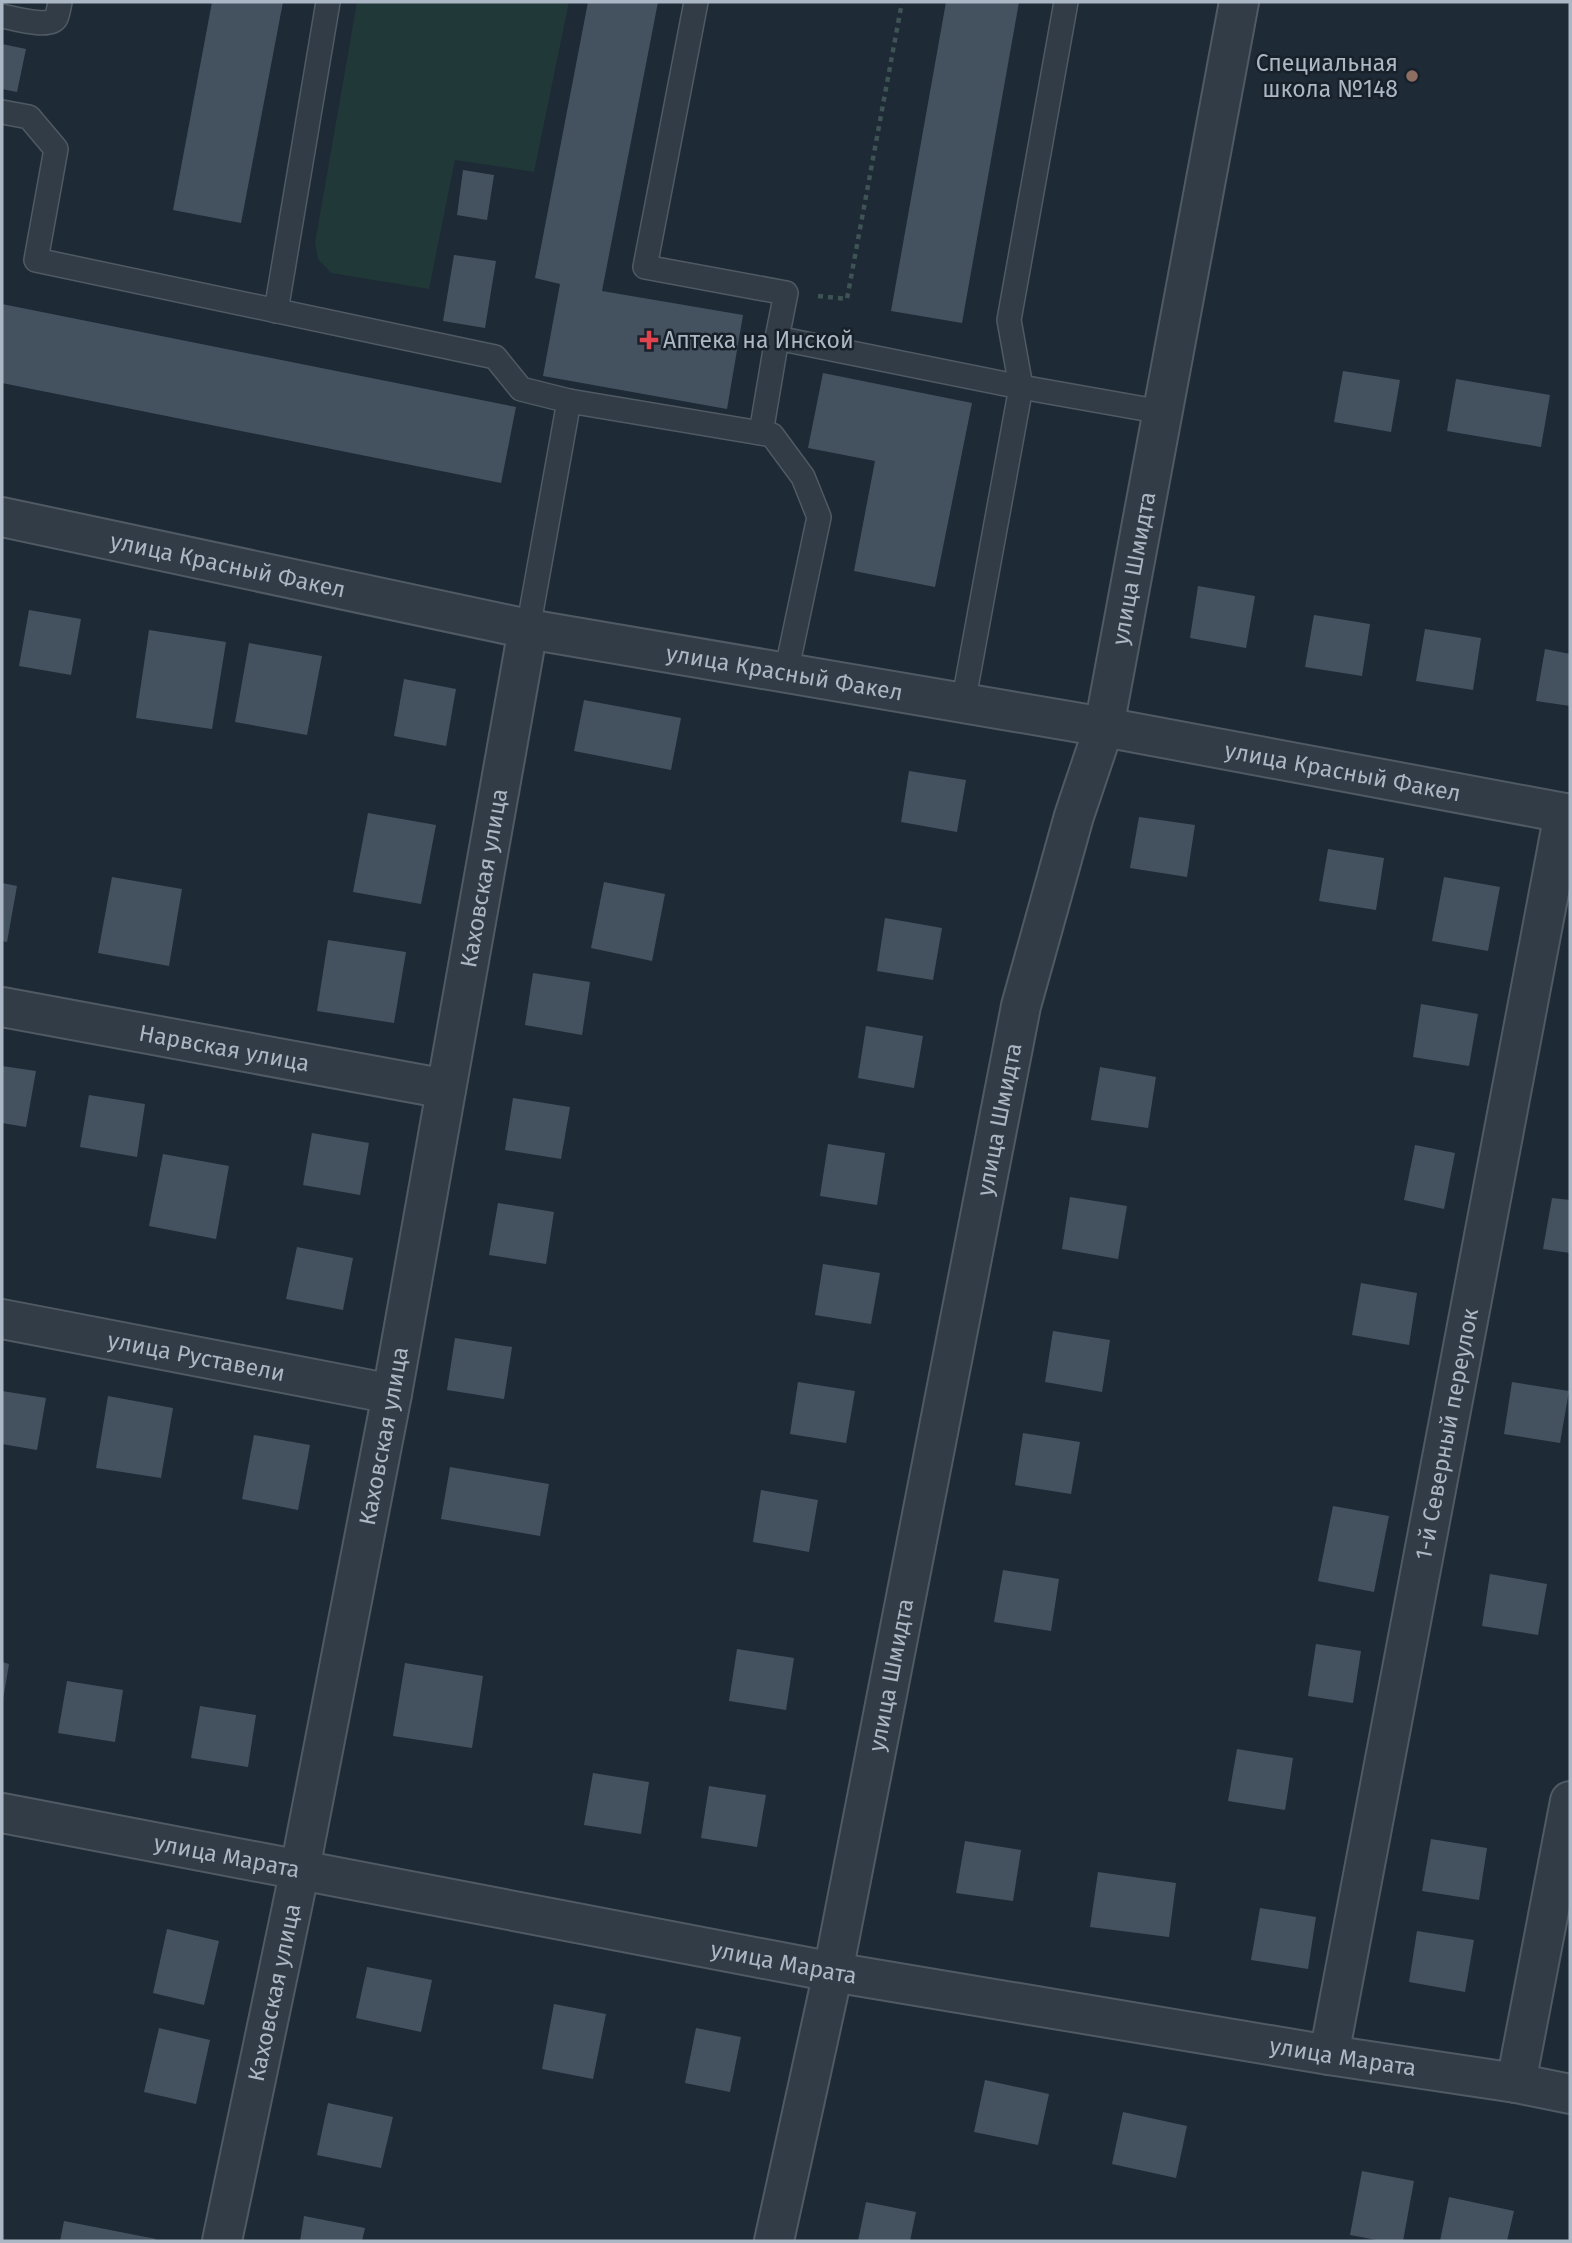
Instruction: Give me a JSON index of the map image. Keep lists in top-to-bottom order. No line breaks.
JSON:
{"streets":{"street":["улица Красный Факел","улица Шмидта","Каховская улица","Нарвская улица","улица Руставели","1-й Северный переулок","улица Марата"]},"crossings":[["улица Красный Факел","улица Шмидта"],["улица Красный Факел","Каховская улица"],["улица Красный Факел","1-й Северный переулок"],["улица Шмидта","улица Марата"],["Каховская улица","Нарвская улица"],["Каховская улица","улица Руставели"],["Каховская улица","улица Марата"],["1-й Северный переулок","улица Марата"]],"places":{"other":["Специальная школа №148"],"health":["Аптека на Инской"]}}
